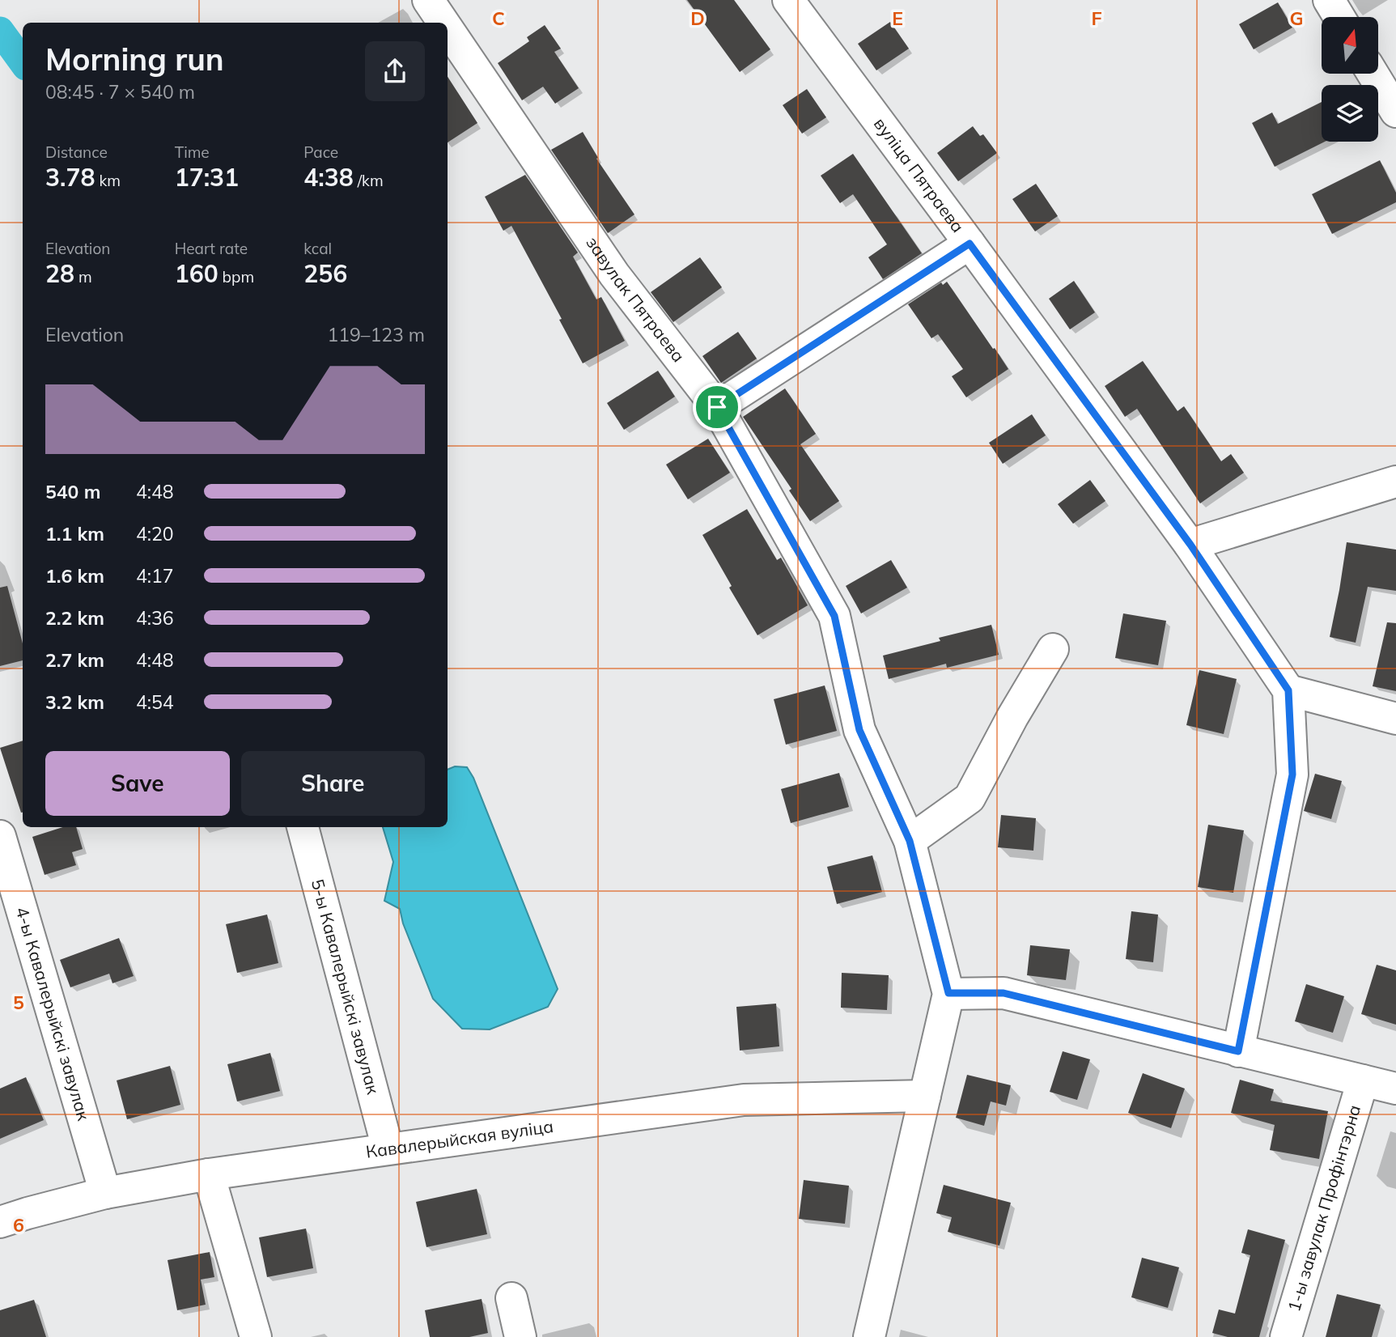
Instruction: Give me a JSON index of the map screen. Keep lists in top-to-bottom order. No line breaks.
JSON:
{"streets":{"street":["вуліца Пятраева","завулак Пятраева","5-ы Кавалерыйскі завулак","4-ы Кавалерыйскі завулак","Кавалерыйская вуліца","1-ы завулак Профінтэрна"]},"crossings":[["5-ы Кавалерыйскі завулак","Кавалерыйская вуліца"],["4-ы Кавалерыйскі завулак","Кавалерыйская вуліца"]],"north":"top","page":{"heading":["Morning run","08:45 · 7 × 540 m"],"stats":[["Distance","3.78 km"],["Time","17:31"],["Pace","4:38 /km"],["Elevation","28 m"],["Heart rate","160 bpm"],["kcal","256"]],"chart":["Elevation","119–123 m"],"list":[{"name":"540 m","note":"4:48"},{"name":"1.1 km","note":"4:20"},{"name":"1.6 km","note":"4:17"},{"name":"2.2 km","note":"4:36"},{"name":"2.7 km","note":"4:48"},{"name":"3.2 km","note":"4:54"}],"buttons":["Save","Share"]},"grid":{"columns":["C","D","E","F","G"],"rows":["5","6"]}}
